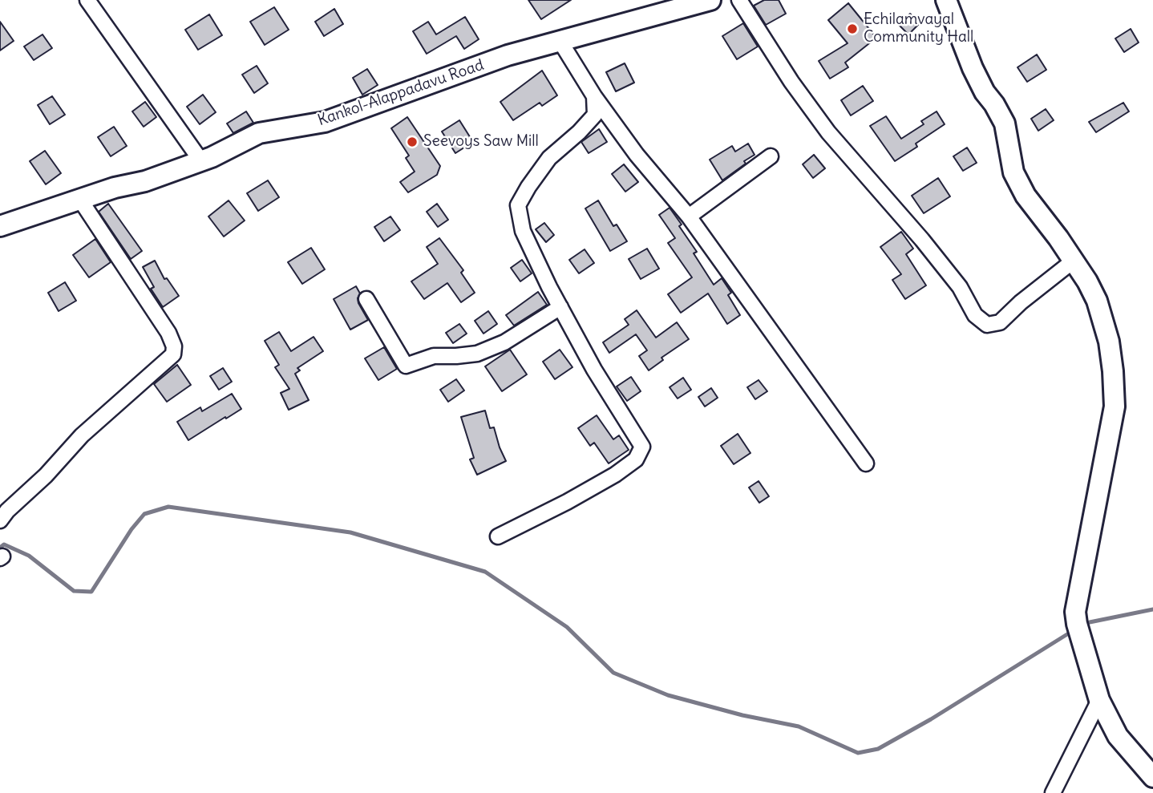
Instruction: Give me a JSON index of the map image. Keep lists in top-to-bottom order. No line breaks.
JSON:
{"streets":{"street":["Kankol-Alappadavu Road"]},"places":["Echilamvayal Community Hall","Seevoys Saw Mill"]}
